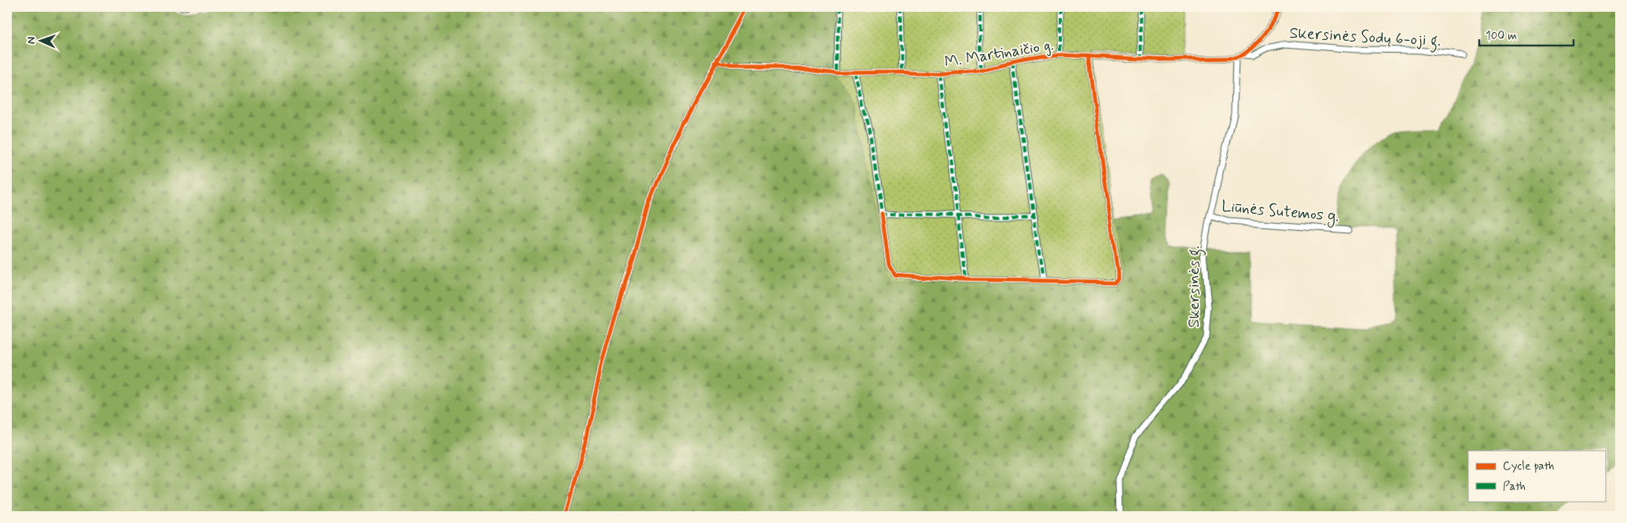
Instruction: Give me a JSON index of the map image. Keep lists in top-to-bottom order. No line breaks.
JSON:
{"streets":{"street":["Skersinės Sodų 6-oji g.","M. Martinaičio g.","Liūnės Sutemos g.","Skersinės g."]},"crossings":[["M. Martinaičio g.","Skersinės g."],["Liūnės Sutemos g.","Skersinės g."]],"legend":["Cycle path","Path"],"scale_bar":"100 m","north":"left"}
